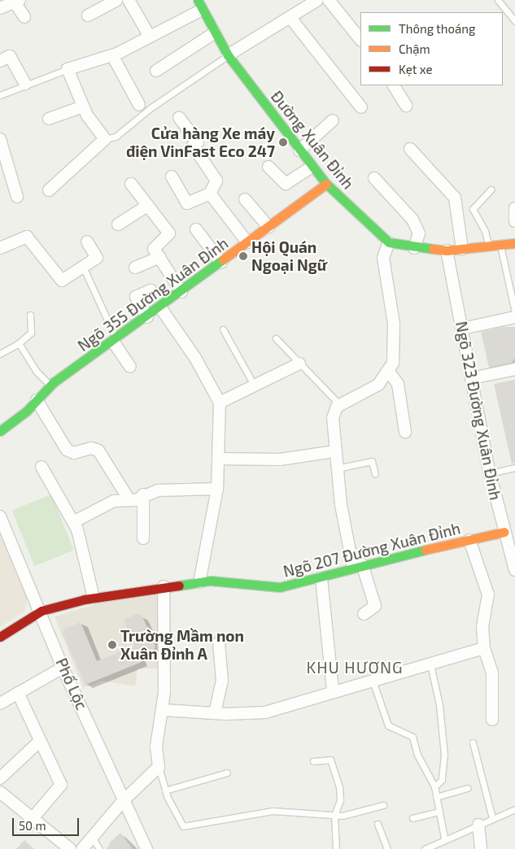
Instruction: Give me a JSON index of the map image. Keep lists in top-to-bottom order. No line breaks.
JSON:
{"streets":{"street":["Đường Xuân Đỉnh","Ngõ 355 Đường Xuân Đỉnh","Ngõ 323 Đường Xuân Đỉnh","Ngõ 207 Đường Xuân Đỉnh","Phố Lộc"]},"crossings":[["Đường Xuân Đỉnh","Ngõ 355 Đường Xuân Đỉnh"],["Đường Xuân Đỉnh","Ngõ 323 Đường Xuân Đỉnh"],["Ngõ 323 Đường Xuân Đỉnh","Ngõ 207 Đường Xuân Đỉnh"],["Ngõ 207 Đường Xuân Đỉnh","Phố Lộc"]],"districts":["KHU HƯƠNG"],"places":["Cửa hàng Xe máy điện VinFast Eco 247","Hội Quán Ngoại Ngữ","Trường Mầm non Xuân Đỉnh A"],"legend":["Thông thoáng","Chậm","Kẹt xe"],"scale_bar":"50 m"}
